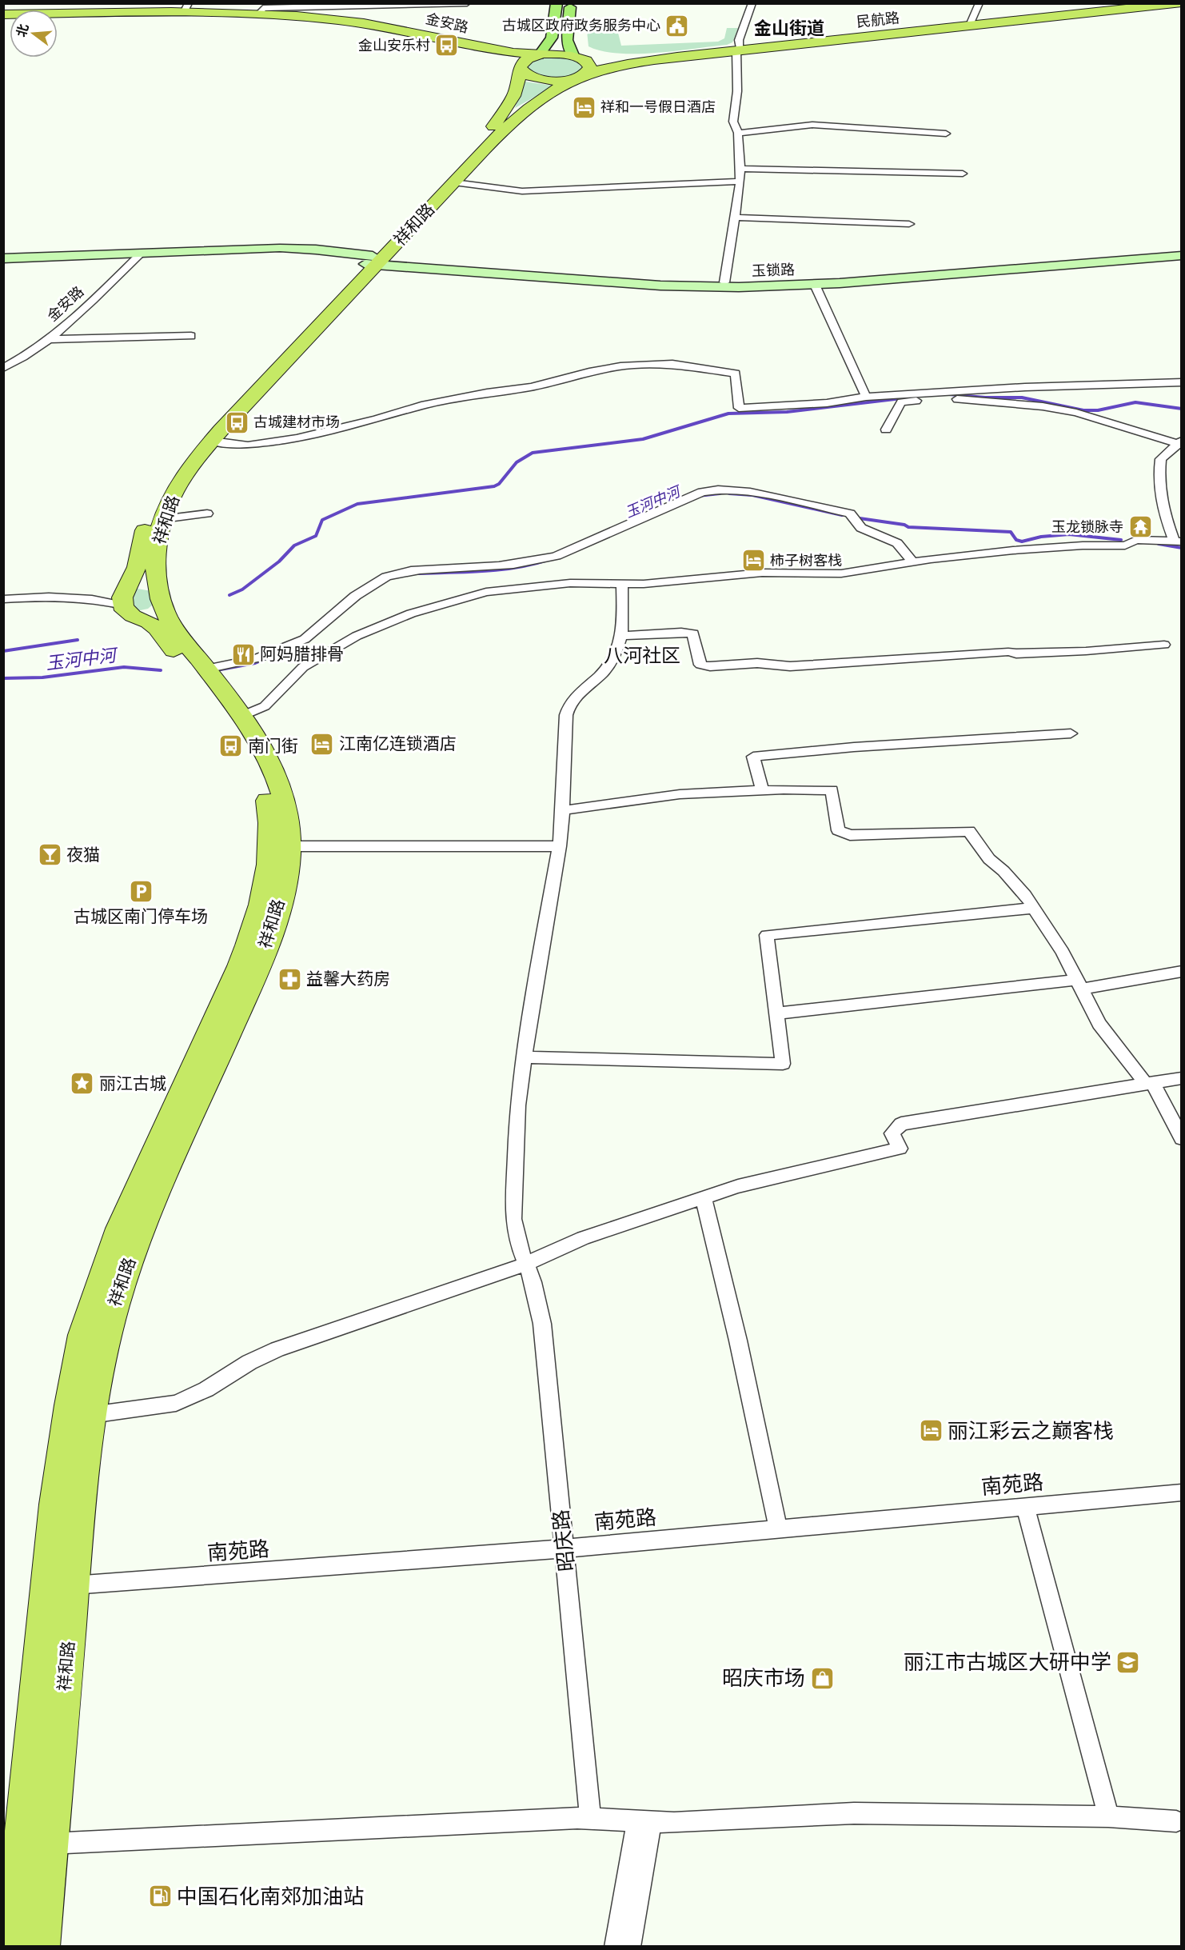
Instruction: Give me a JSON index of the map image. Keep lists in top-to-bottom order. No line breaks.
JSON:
{"streets":{"highway":["民航路","金安路","祥和路"],"street":["玉锁路","南苑路","昭庆路"]},"crossings":[["民航路","金安路"],["民航路","祥和路"],["金安路","祥和路"],["祥和路","玉锁路"],["祥和路","南苑路"],["南苑路","昭庆路"]],"districts":["金山街道","八河社区"],"water":["玉河中河"],"places":{"public building":["古城区政府政务服务中心"],"bus stop":["金山安乐村","古城建材市场","南门街"],"hotel":["祥和一号假日酒店","柿子树客栈","江南亿连锁酒店","丽江彩云之巅客栈"],"temple":["玉龙锁脉寺"],"restaurant":["阿妈腊排骨"],"bar":["夜猫"],"parking":["古城区南门停车场"],"pharmacy":["益馨大药房"],"place":["丽江古城"],"school or university":["丽江市古城区大研中学"],"shop":["昭庆市场"],"fuel station":["中国石化南郊加油站"]},"north":"left"}
